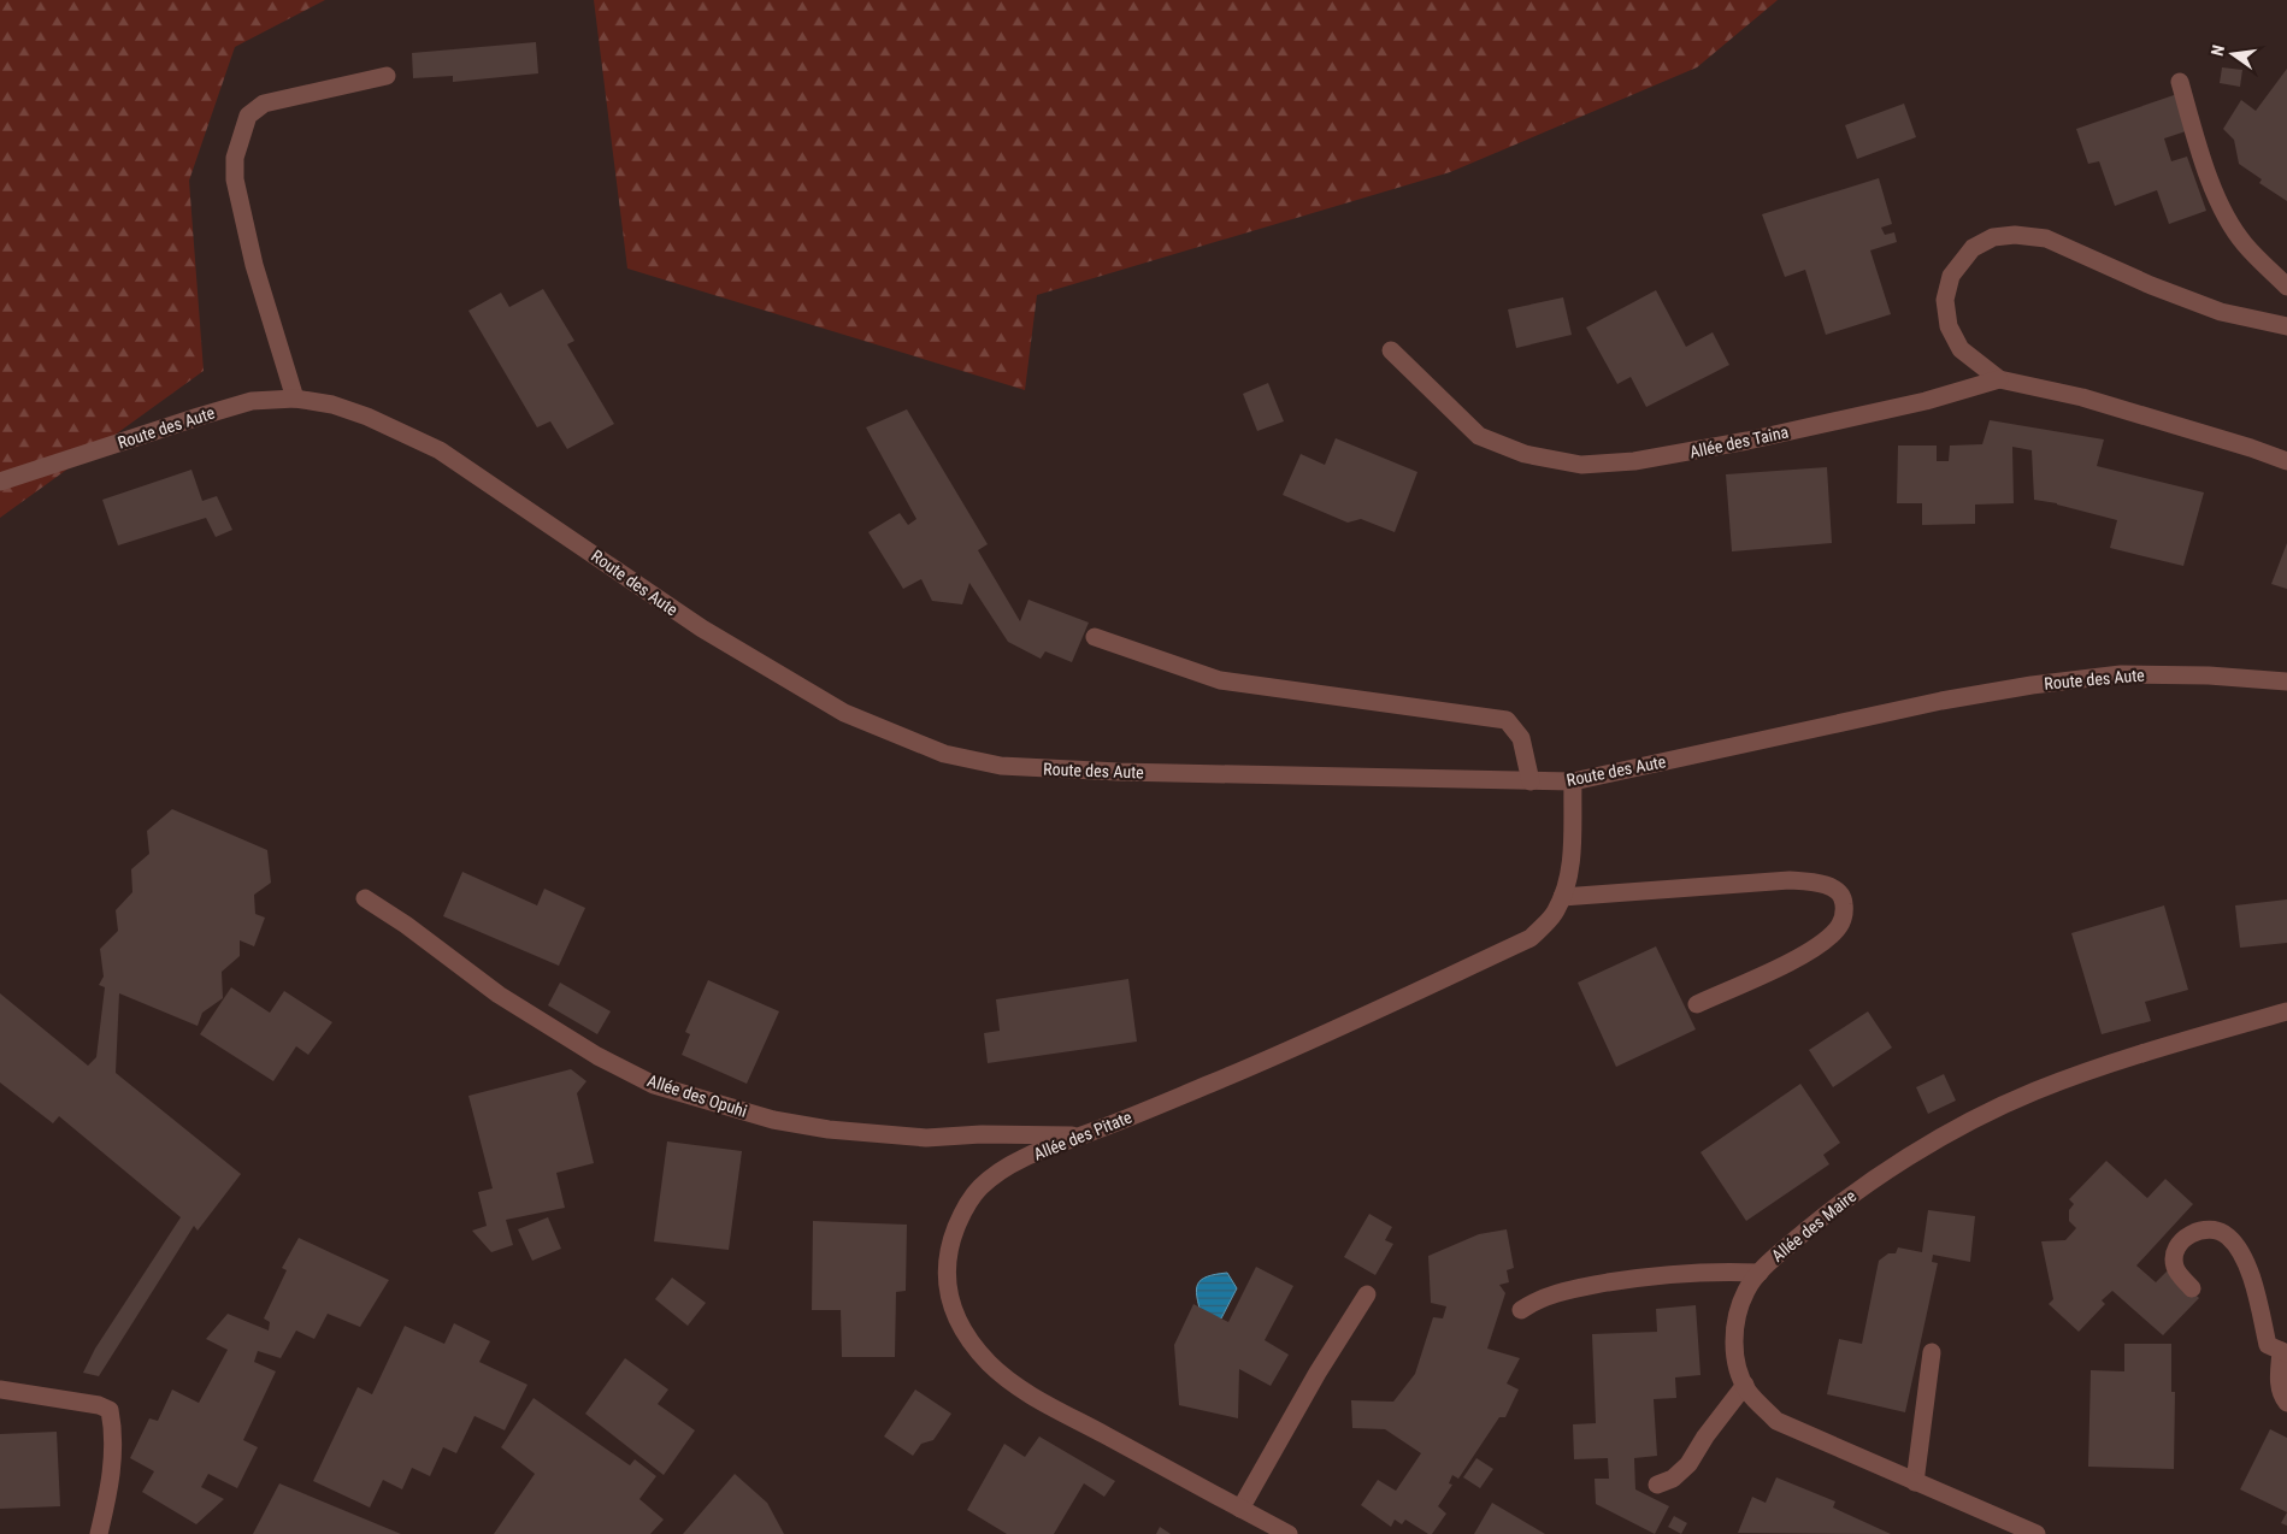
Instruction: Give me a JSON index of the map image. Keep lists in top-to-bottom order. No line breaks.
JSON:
{"streets":{"street":["Route des Aute","Allée des Taina","Allée des Opuhi","Allée des Pitate","Allée des Maire"]},"crossings":[["Route des Aute","Allée des Pitate"],["Allée des Opuhi","Allée des Pitate"]],"north":"left"}
